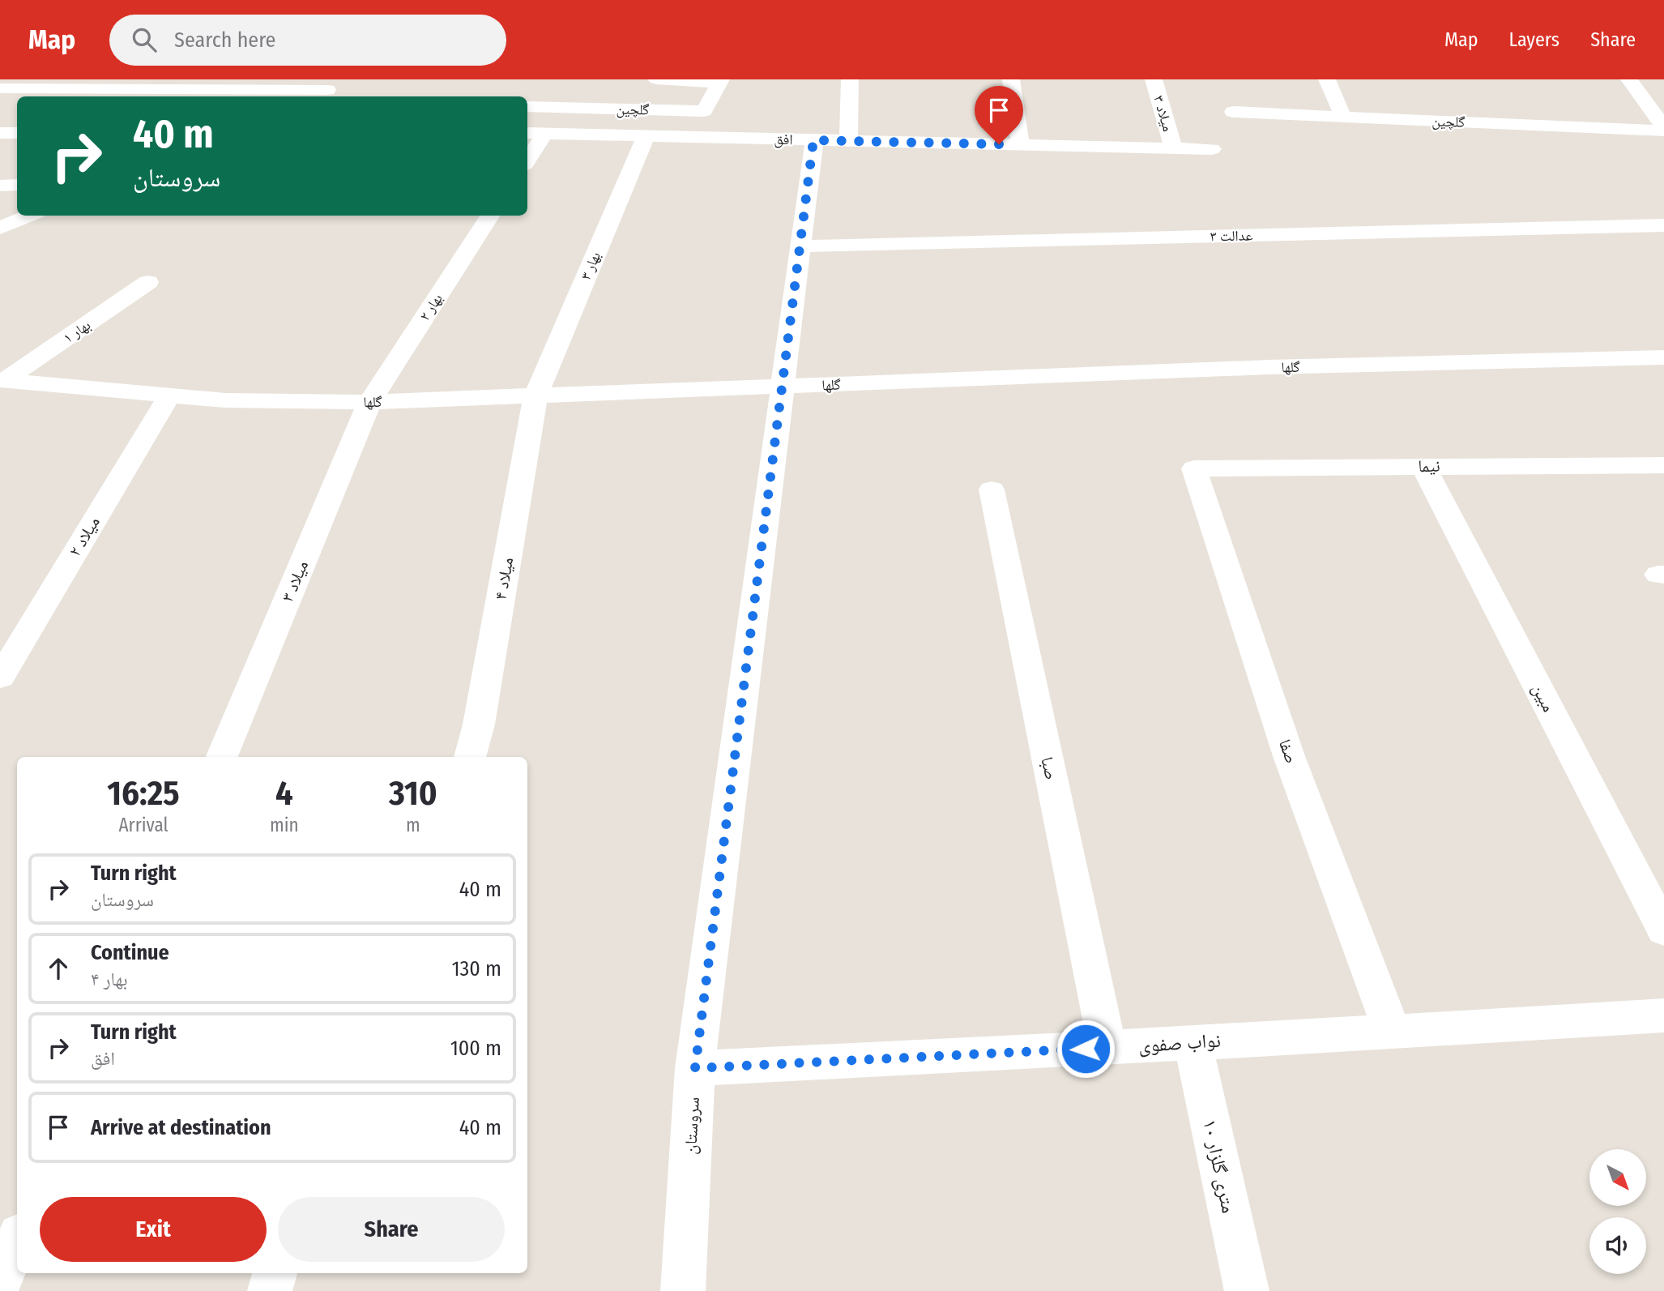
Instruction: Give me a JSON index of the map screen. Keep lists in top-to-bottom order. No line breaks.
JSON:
{"streets":{"street":["گلچین","میلاد ۳","افق","عدالت ۳","بهار ۳","بهار ۲","بهار ۱","گلها","نیما","میلاد ۲","میلاد ۴","مبین","صفا","صبا","نواب صفوی","سروستان","۱۰ متری گلزار"]},"crossings":[["میلاد ۳","افق"],["میلاد ۳","بهار ۲"],["میلاد ۳","گلها"],["افق","بهار ۳"],["افق","سروستان"],["عدالت ۳","سروستان"],["بهار ۳","گلها"],["بهار ۳","میلاد ۴"],["بهار ۲","گلها"],["بهار ۱","گلها"],["گلها","میلاد ۲"],["گلها","میلاد ۴"],["گلها","سروستان"],["نیما","مبین"],["نیما","صفا"],["صفا","نواب صفوی"],["صبا","نواب صفوی"],["نواب صفوی","سروستان"],["نواب صفوی","۱۰ متری گلزار"]],"north":"bottom right","page":{"header":"Map","search":"Search here","nav":["Map","Layers","Share"],"turn":["40 m","سروستان"],"eta":["16:25","Arrival","4","min","310","m"],"list":[{"name":"Turn right","note":"سروستان","value":"40 m"},{"name":"Continue","note":"بهار ۴","value":"130 m"},{"name":"Turn right","note":"افق","value":"100 m"},{"name":"Arrive at destination","value":"40 m"}],"buttons":["Exit","Share"]}}
